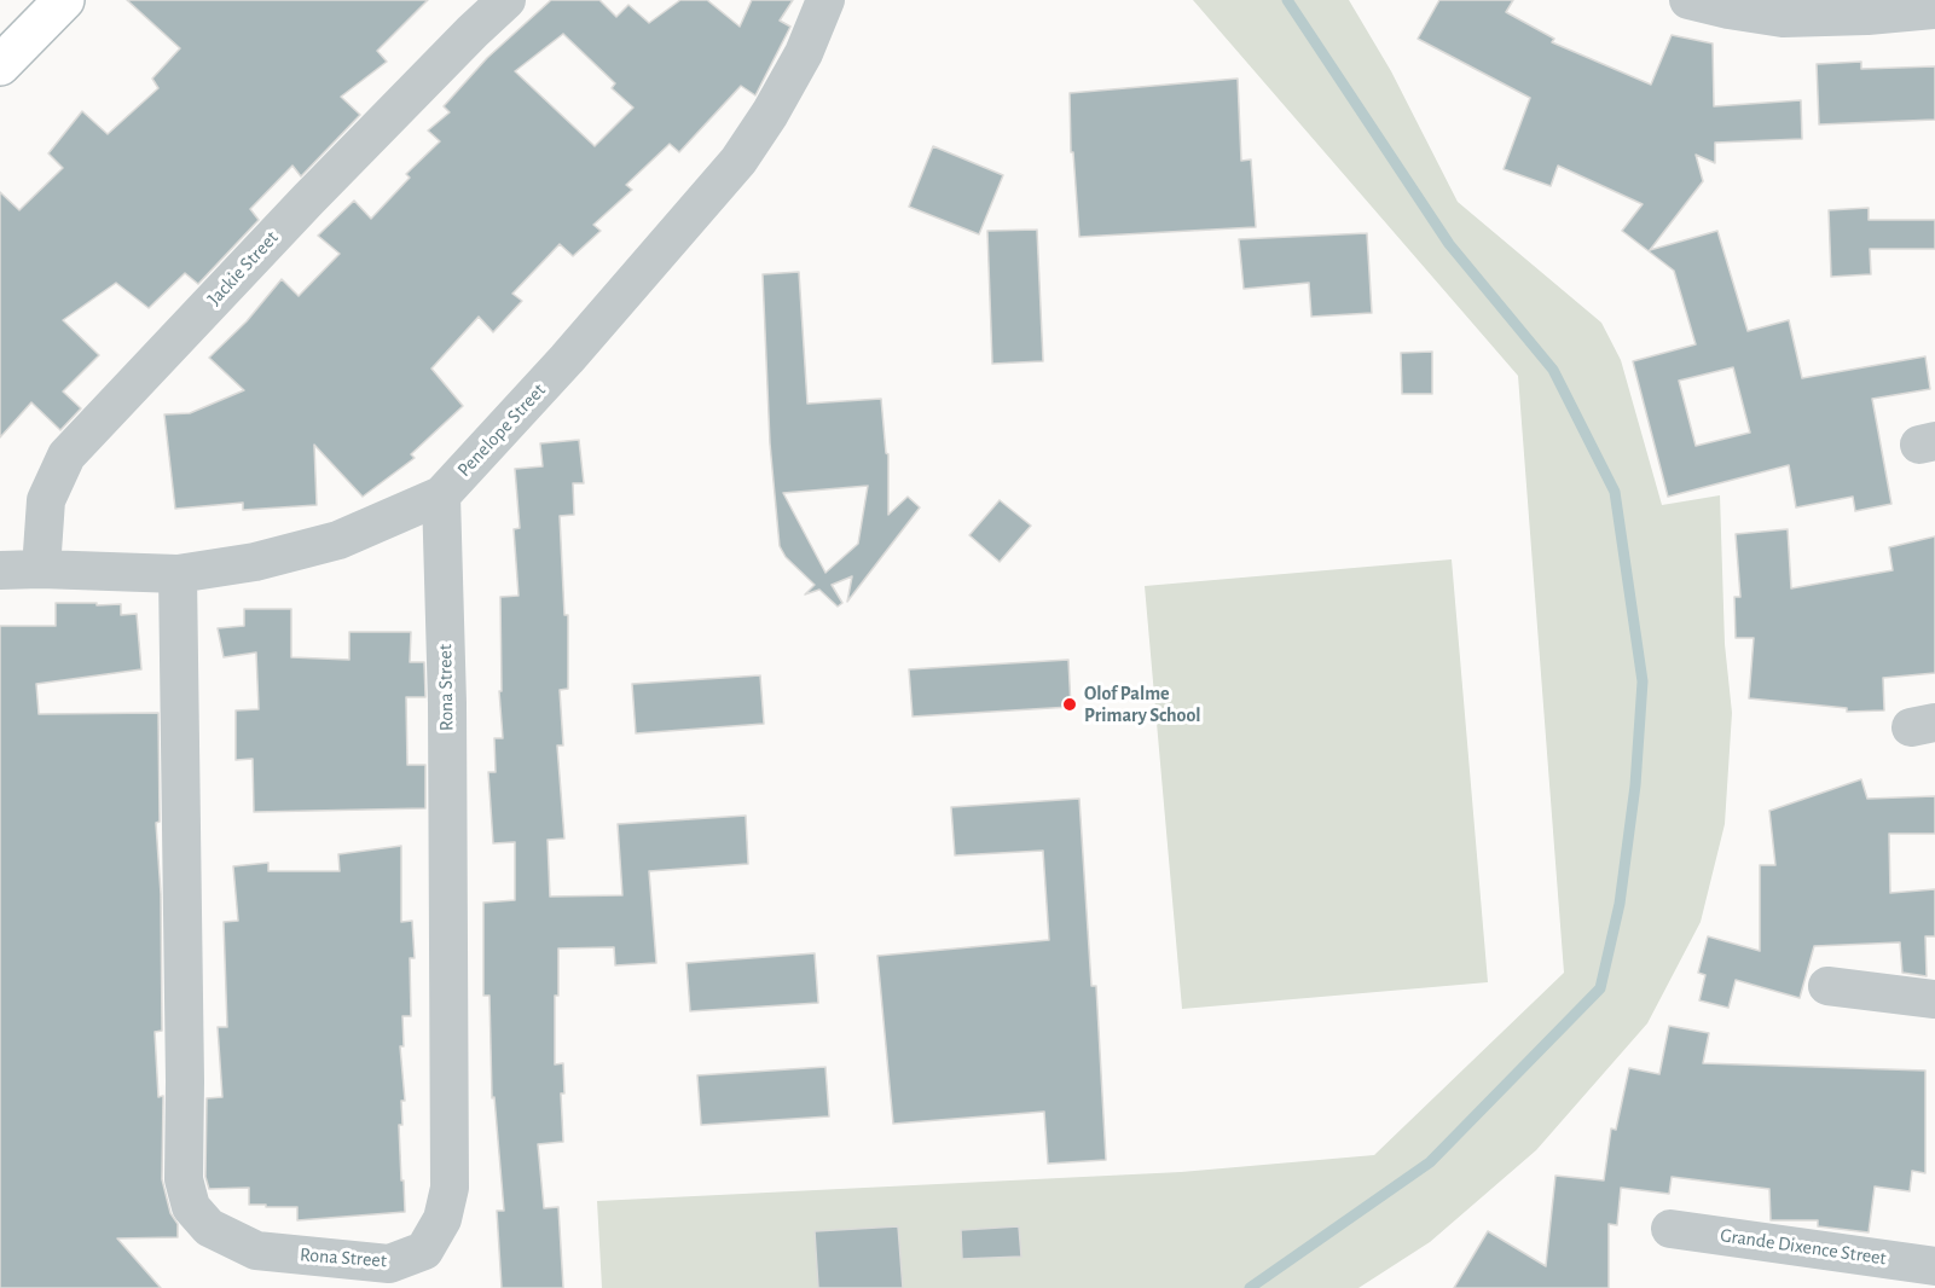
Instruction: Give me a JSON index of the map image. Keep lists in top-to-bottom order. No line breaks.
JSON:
{"streets":{"street":["Jackie Street","Penelope Street","Rona Street","Grande Dixence Street"]},"crossings":[["Jackie Street","Penelope Street"],["Penelope Street","Rona Street"]],"places":["Olof Palme Primary School"]}
